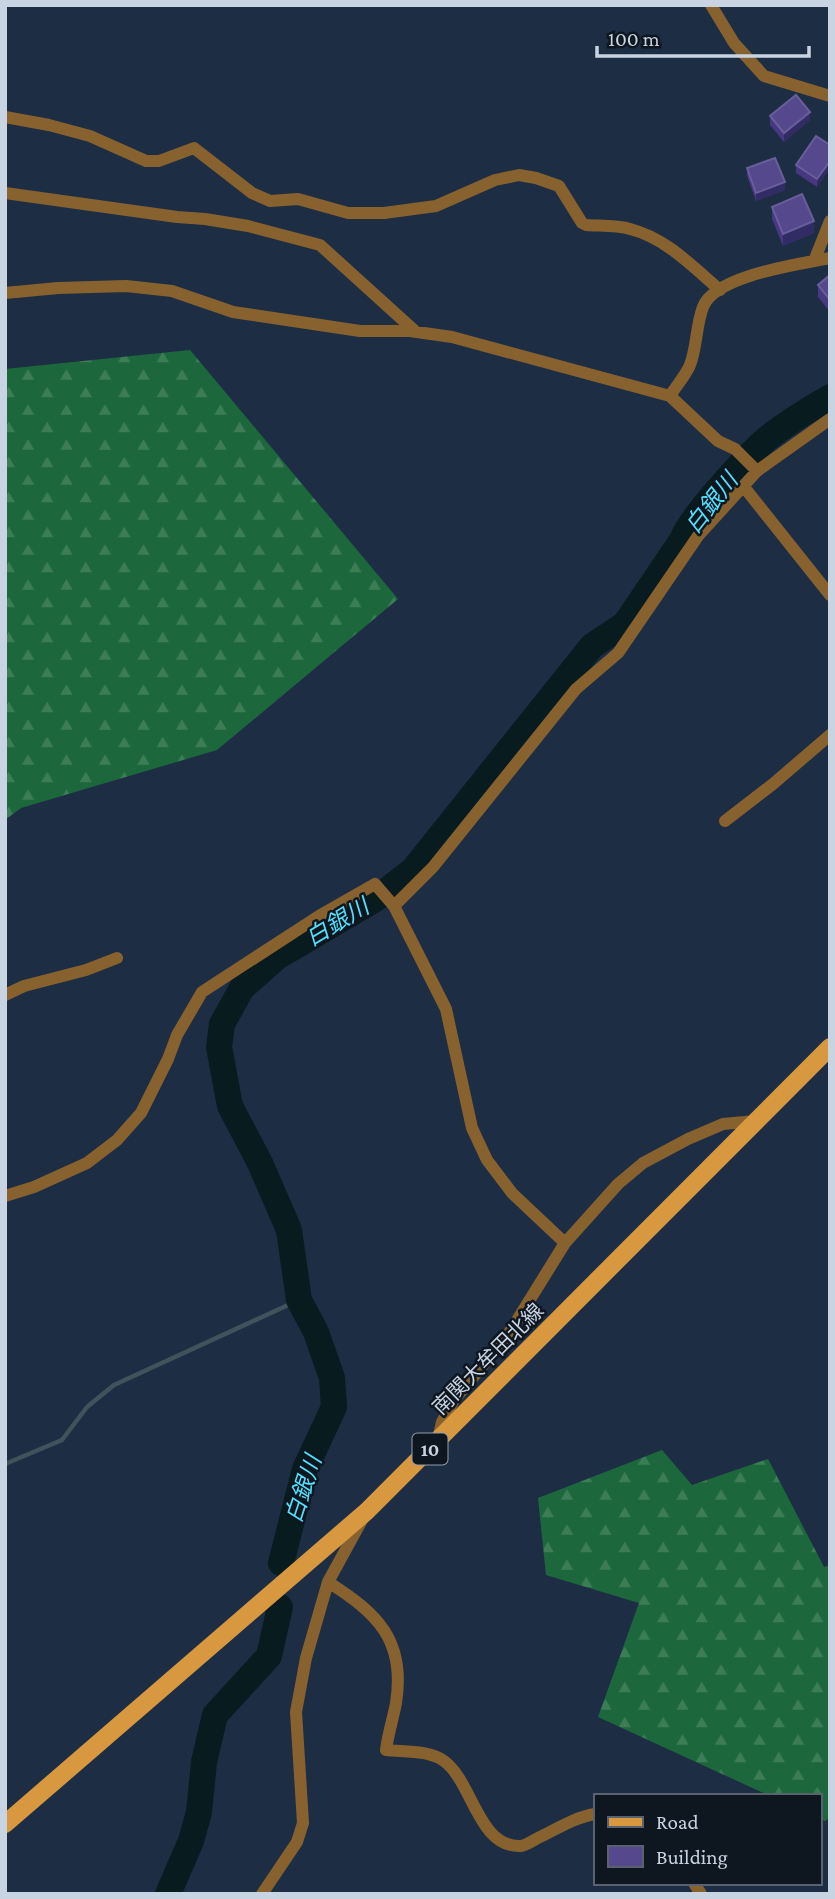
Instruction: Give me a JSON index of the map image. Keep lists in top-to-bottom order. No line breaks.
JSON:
{"streets":{"main road":["南関大牟田北線","10"]},"water":["白銀川"],"legend":["Road","Building"],"scale_bar":"100 m"}
